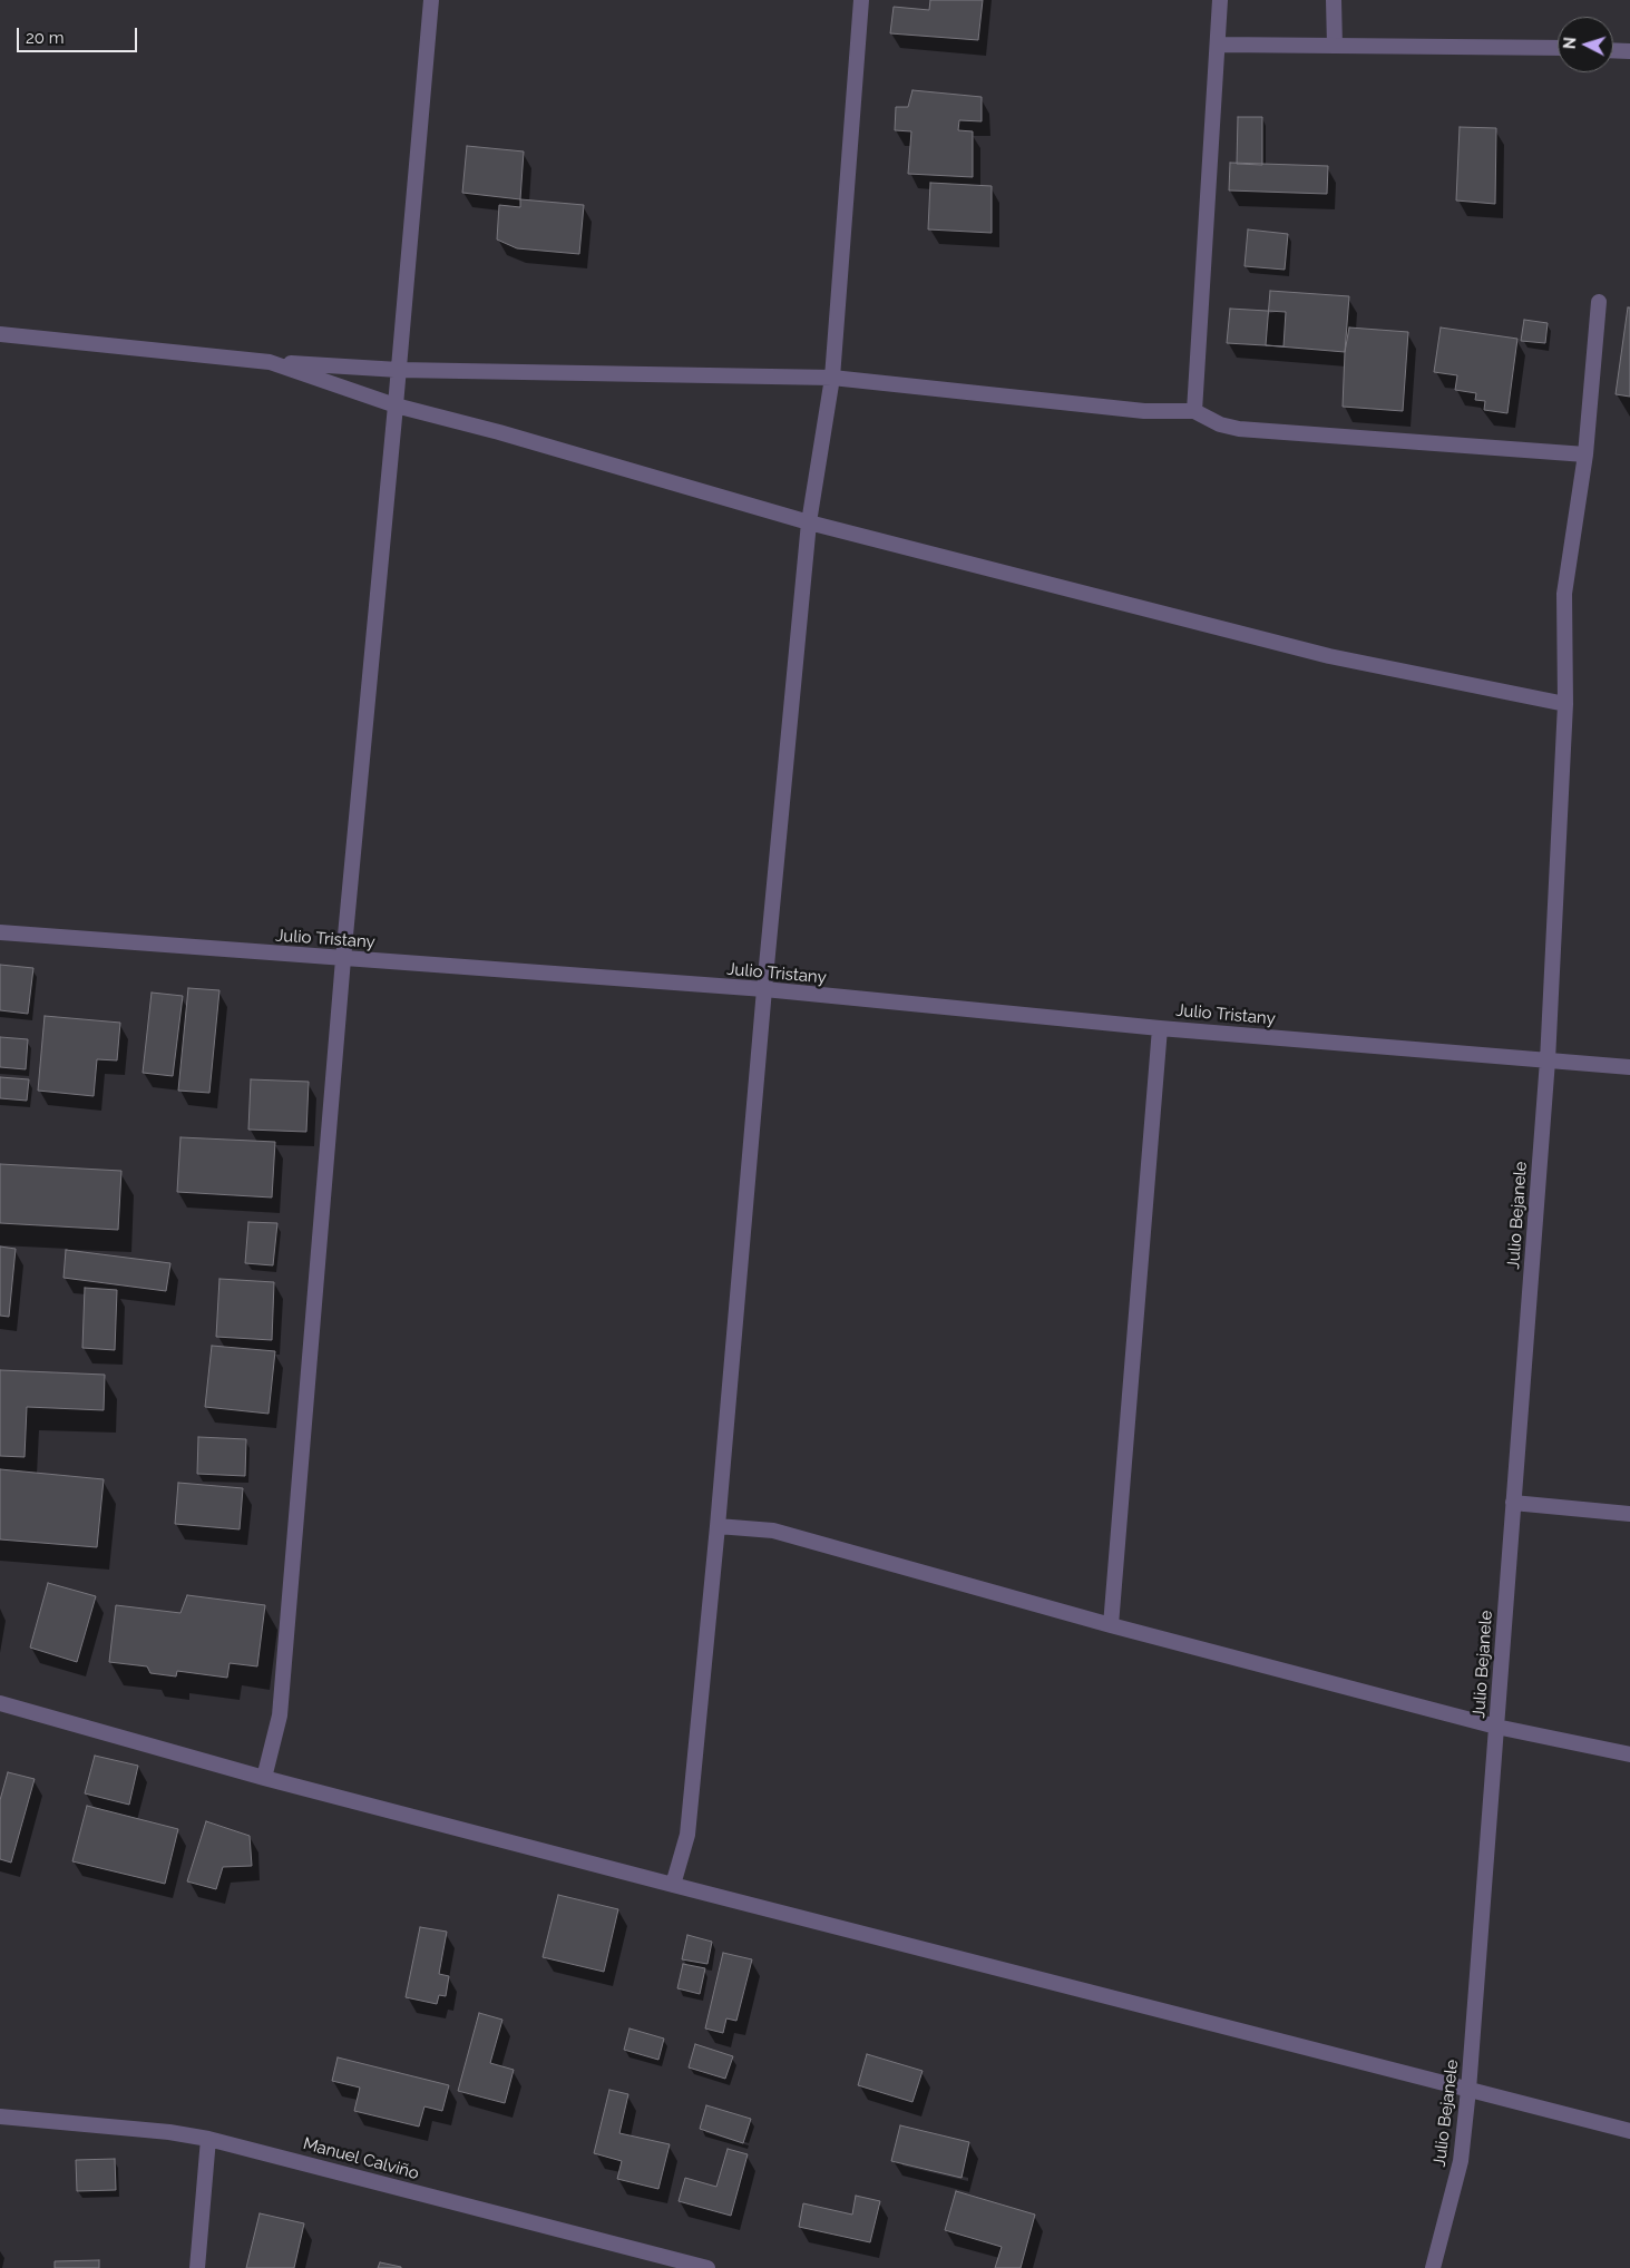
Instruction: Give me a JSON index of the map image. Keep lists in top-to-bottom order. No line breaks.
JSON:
{"streets":{"street":["Julio Tristany","Julio Bejanele","Manuel Calviño"]},"crossings":[["Julio Tristany","Julio Bejanele"]],"scale_bar":"20 m","north":"left"}
